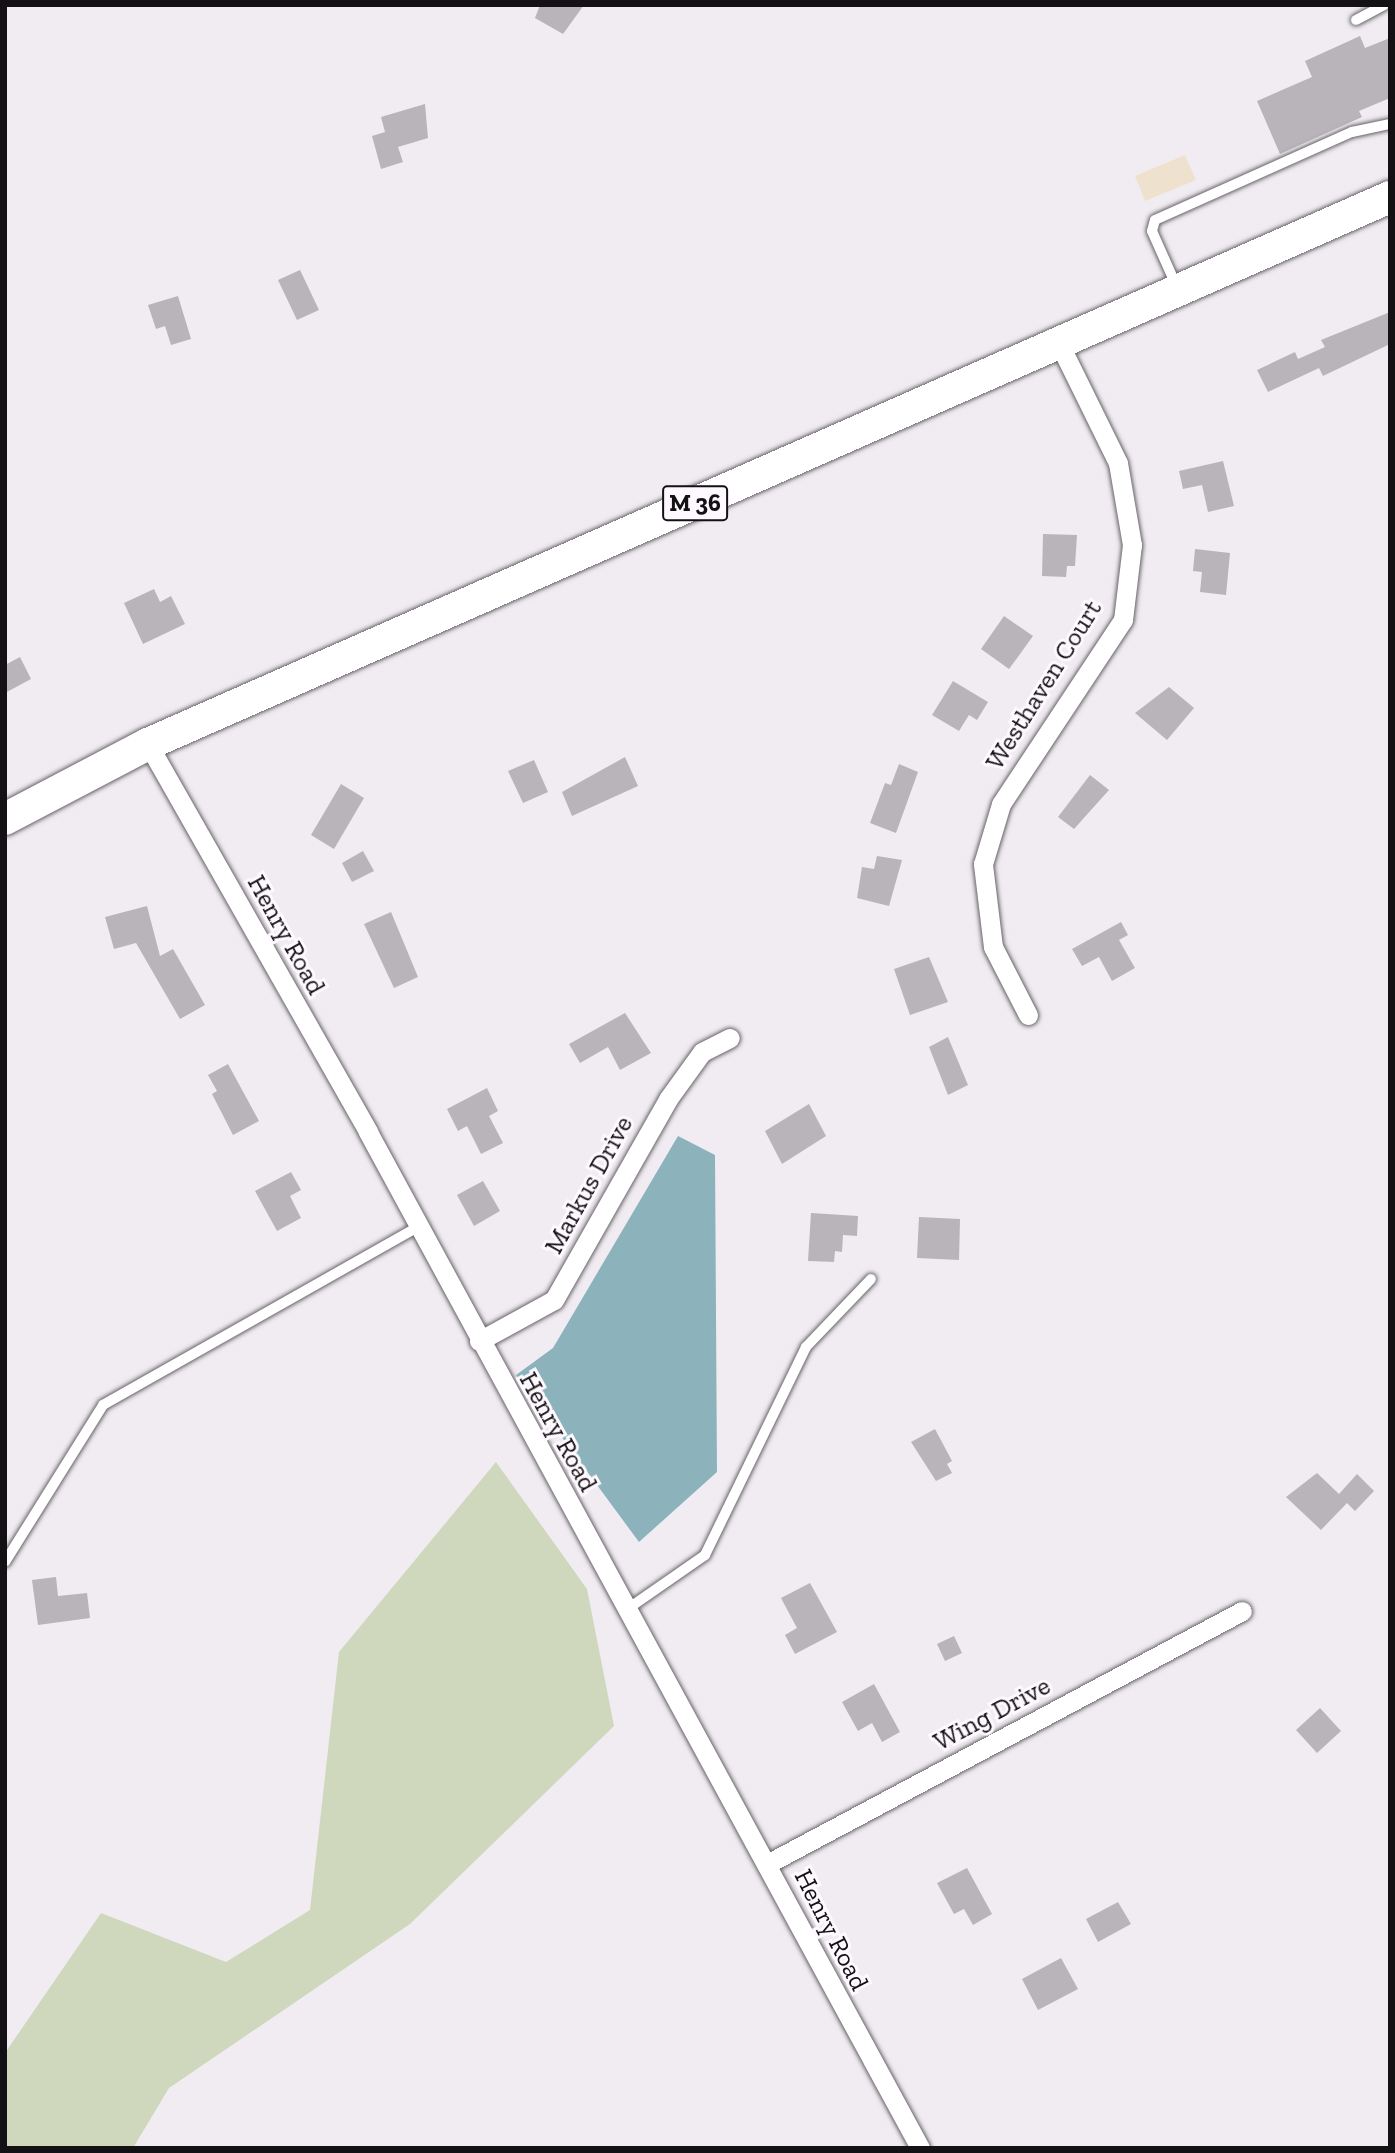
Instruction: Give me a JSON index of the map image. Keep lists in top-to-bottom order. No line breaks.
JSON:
{"streets":{"main road":["M 36"],"street":["Westhaven Court","Henry Road","Markus Drive","Wing Drive"]},"crossings":[["M 36","Westhaven Court"],["M 36","Henry Road"],["Henry Road","Markus Drive"],["Henry Road","Wing Drive"]]}
